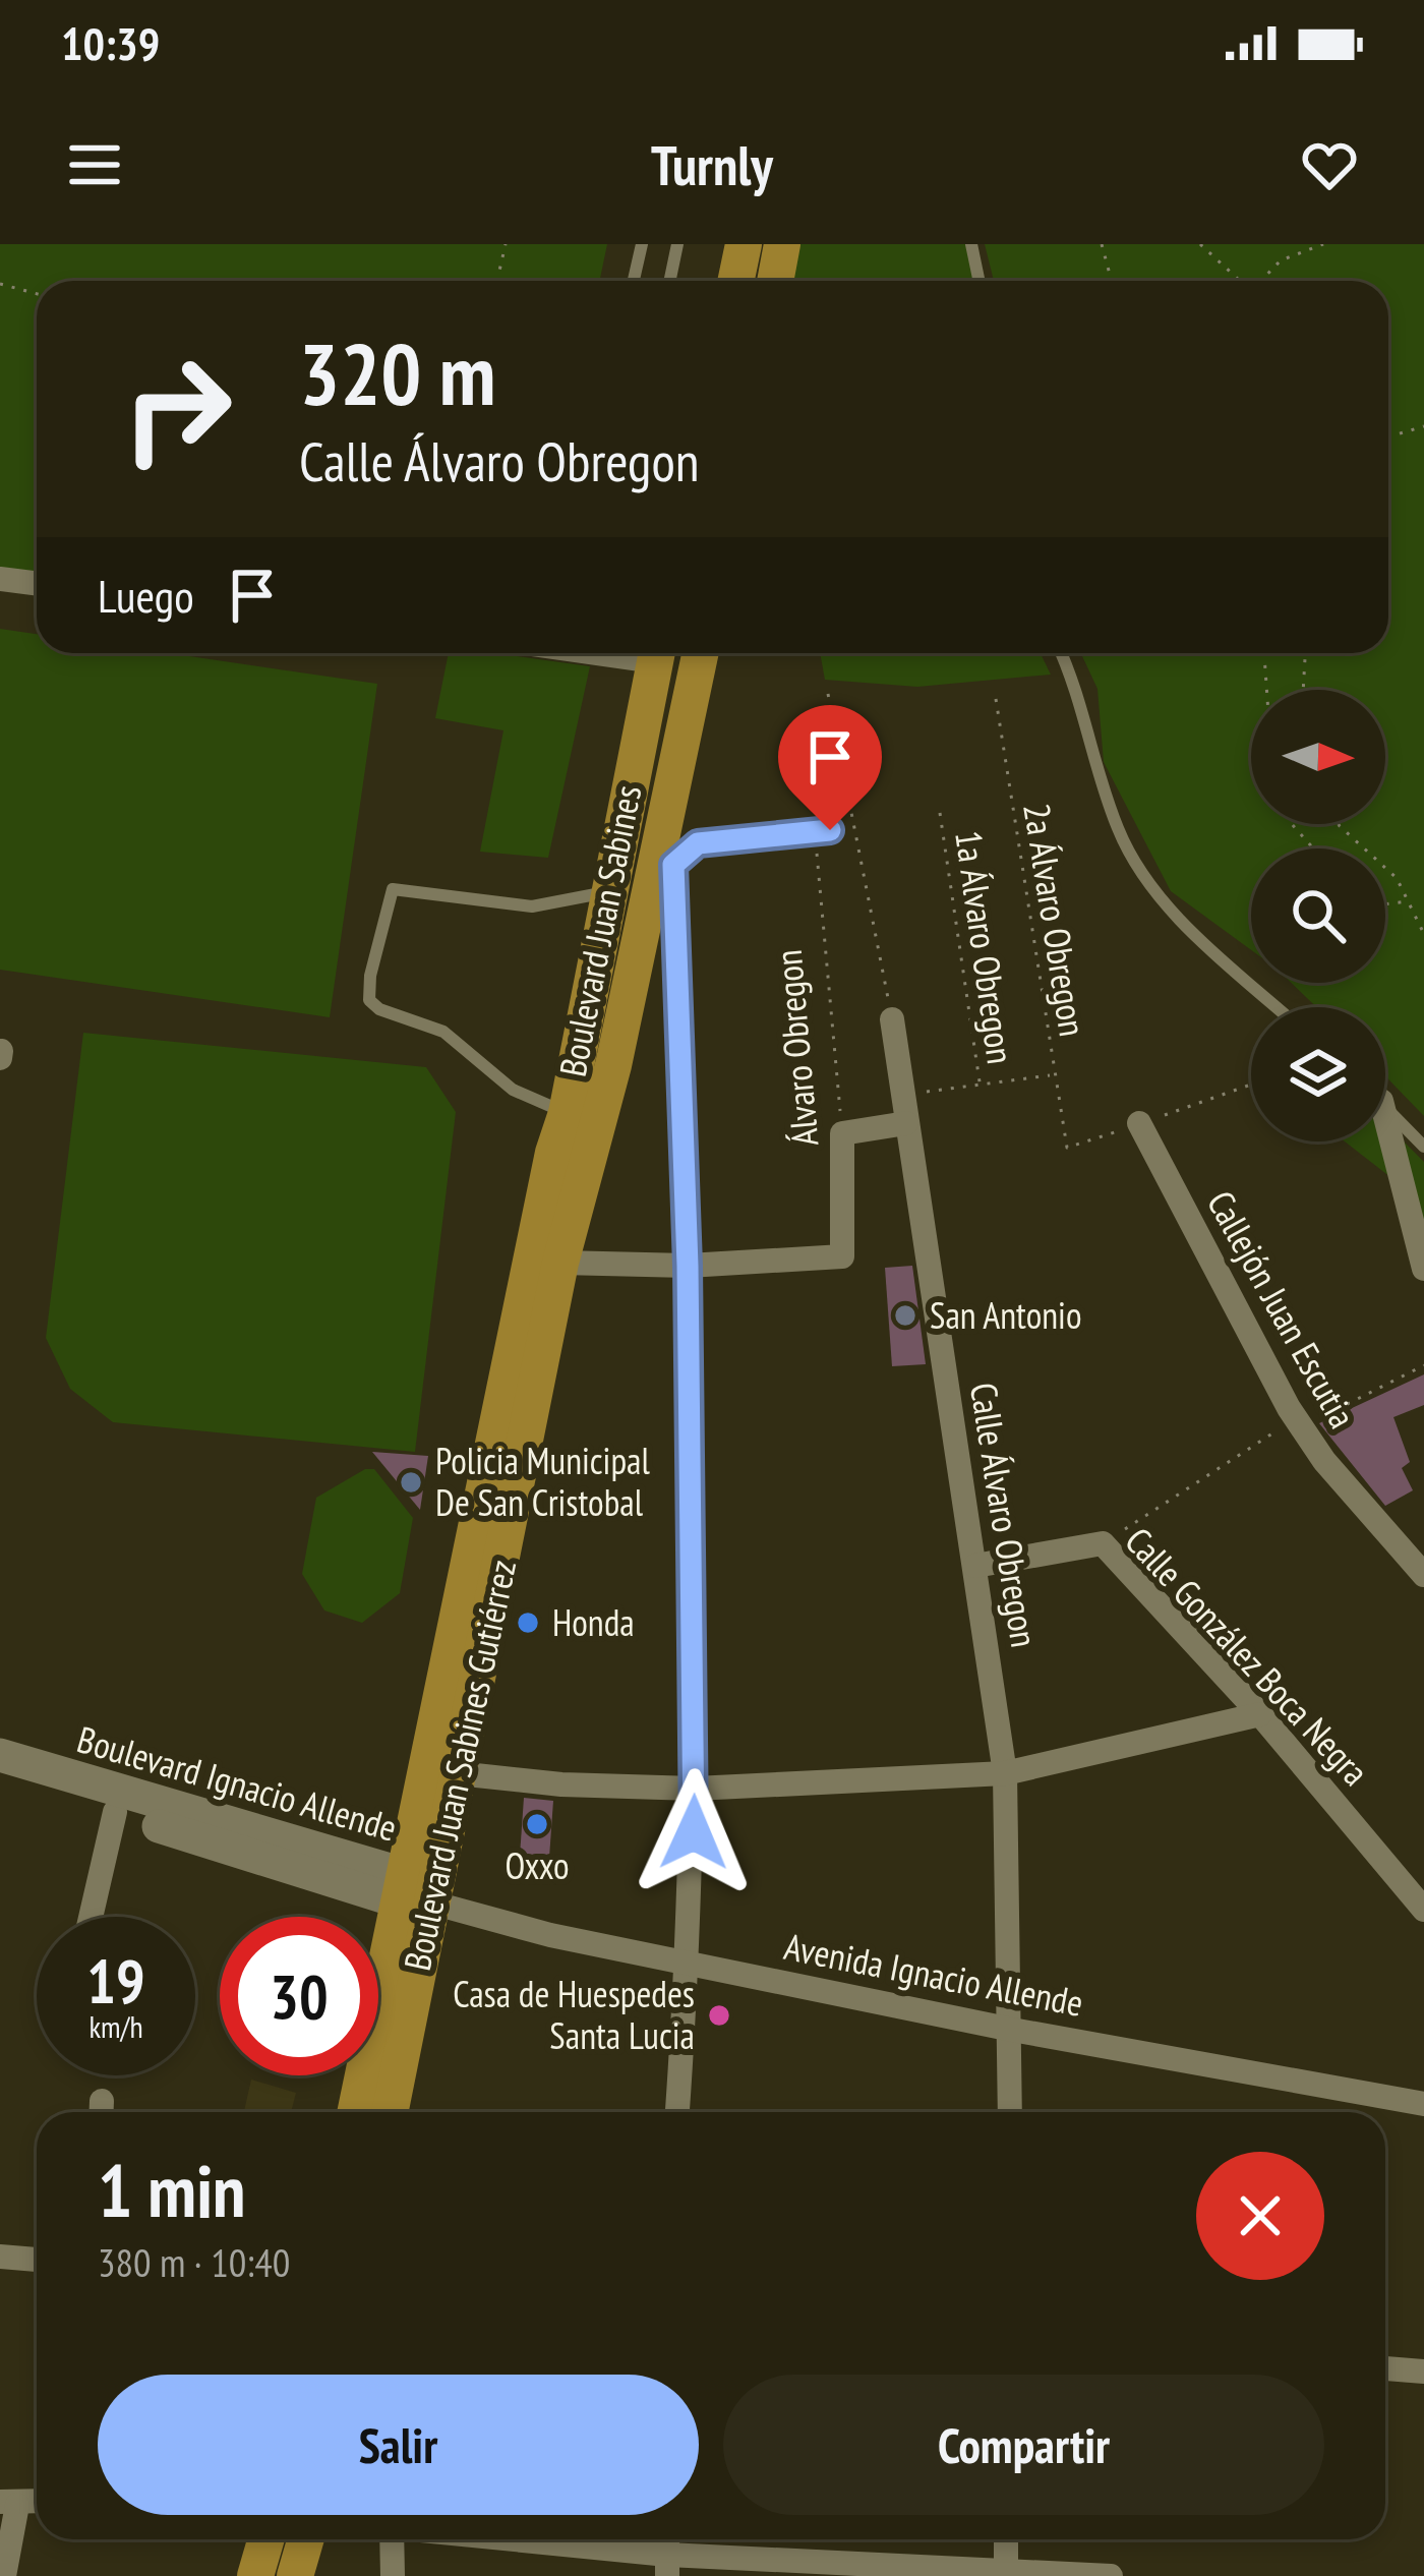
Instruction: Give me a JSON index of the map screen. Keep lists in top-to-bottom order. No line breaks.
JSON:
{"streets":{"main road":["Boulevard Juan Sabines","Boulevard Juan Sabines Gutiérrez","Boulevard Ignacio Allende"],"street":["Álvaro Obregon","Callejón Juan Escutia","Calle Álvaro Obregon","Calle González Boca Negra","Avenida Ignacio Allende"],"path":["2a Álvaro Obregon","1a Álvaro Obregon"]},"crossings":[["2a Álvaro Obregon","Callejón Juan Escutia"],["Boulevard Juan Sabines","Boulevard Juan Sabines Gutiérrez"],["Calle Álvaro Obregon","Calle González Boca Negra"],["Calle Álvaro Obregon","Avenida Ignacio Allende"],["Boulevard Juan Sabines Gutiérrez","Boulevard Ignacio Allende"],["Boulevard Juan Sabines Gutiérrez","Avenida Ignacio Allende"],["Boulevard Ignacio Allende","Avenida Ignacio Allende"]],"places":["San Antonio","Policia Municipal De San Cristobal","Honda","Oxxo","Casa de Huespedes Santa Lucia"],"north":"right","page":{"status":"10:39","header":"Turnly","turn":["320 m","Calle Álvaro Obregon"],"then":"Luego","speed":"19 km/h","limit":"30","heading":["1 min","380 m · 10:40"],"buttons":["Salir","Compartir"]}}
